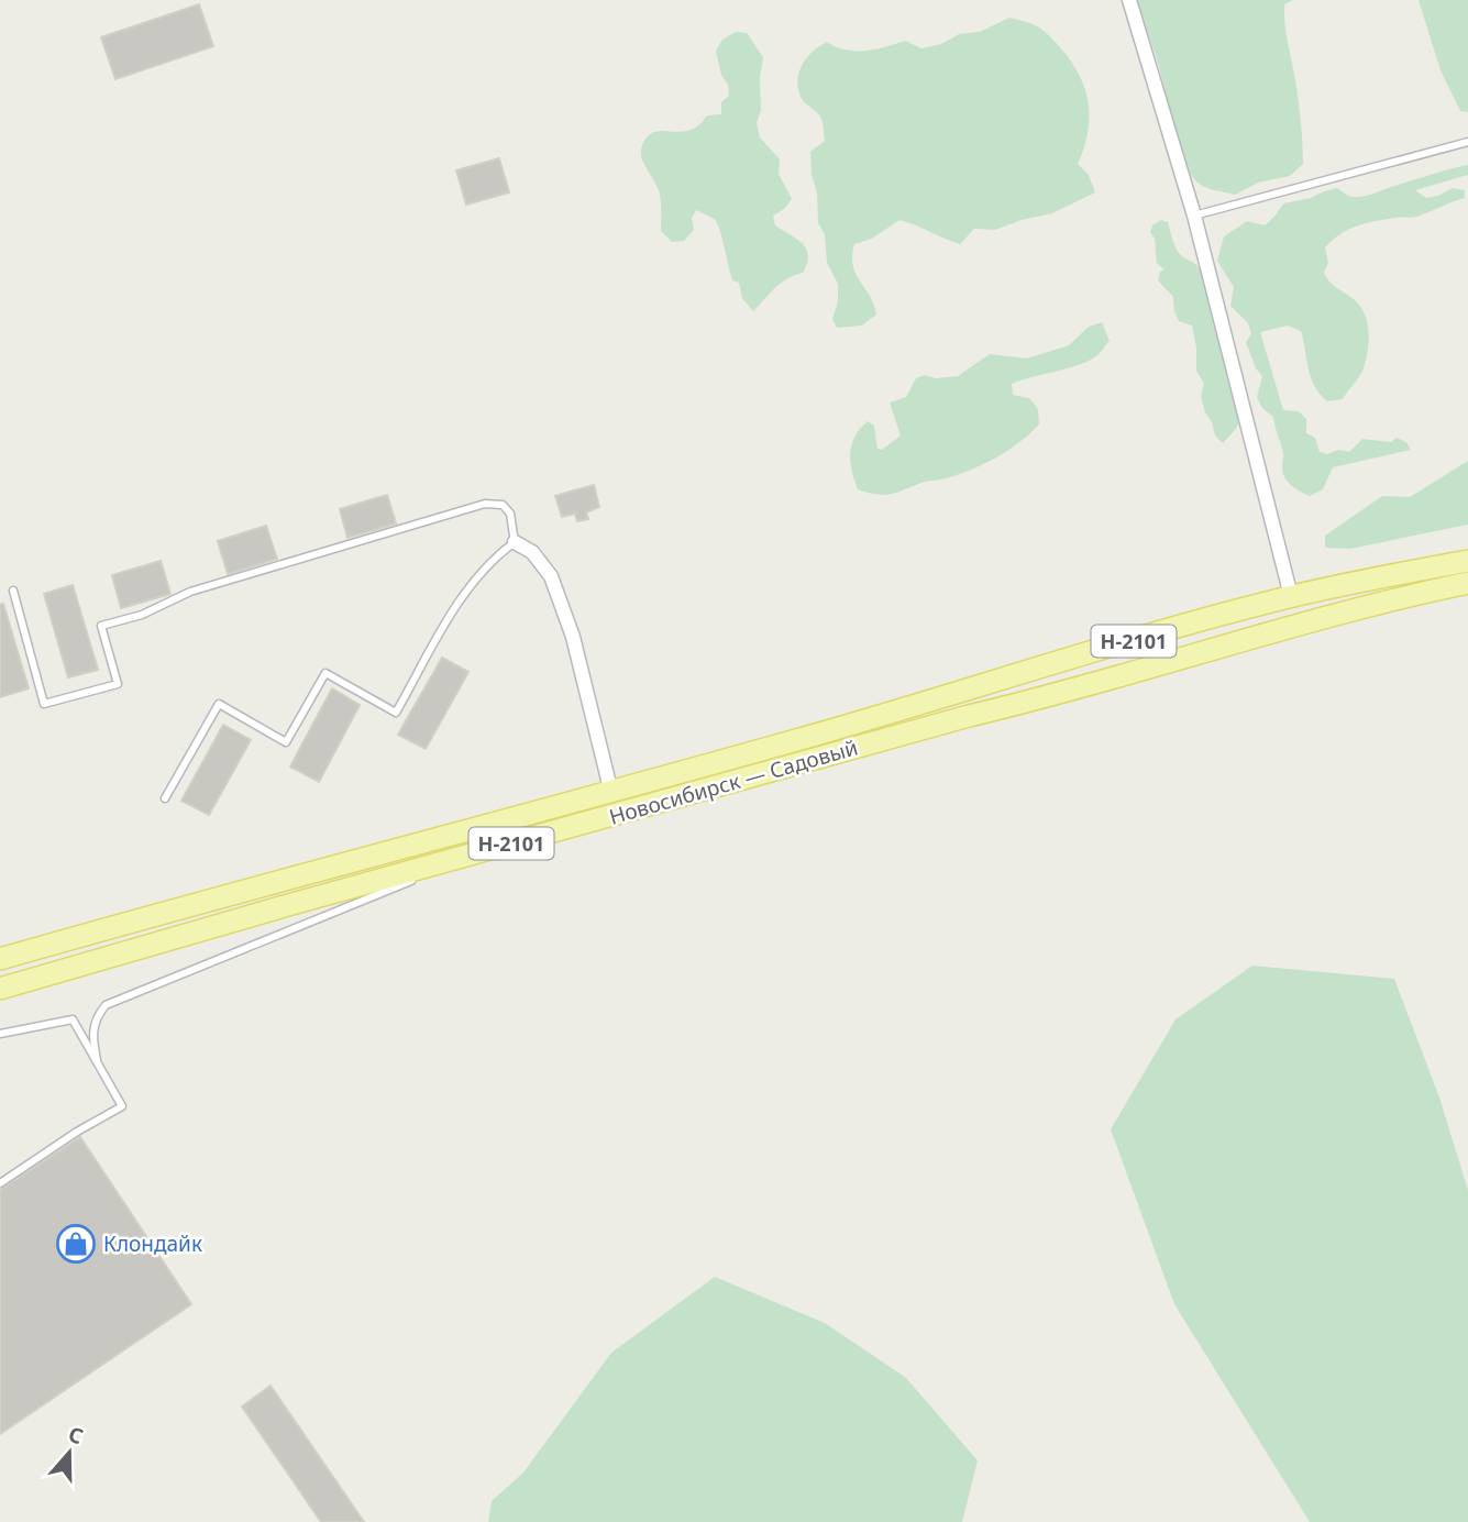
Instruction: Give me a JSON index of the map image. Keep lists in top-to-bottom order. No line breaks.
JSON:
{"streets":{"main road":["Н-2101","Новосибирск — Садовый"]},"places":{"shop":["Клондайк"]},"north":"top"}
